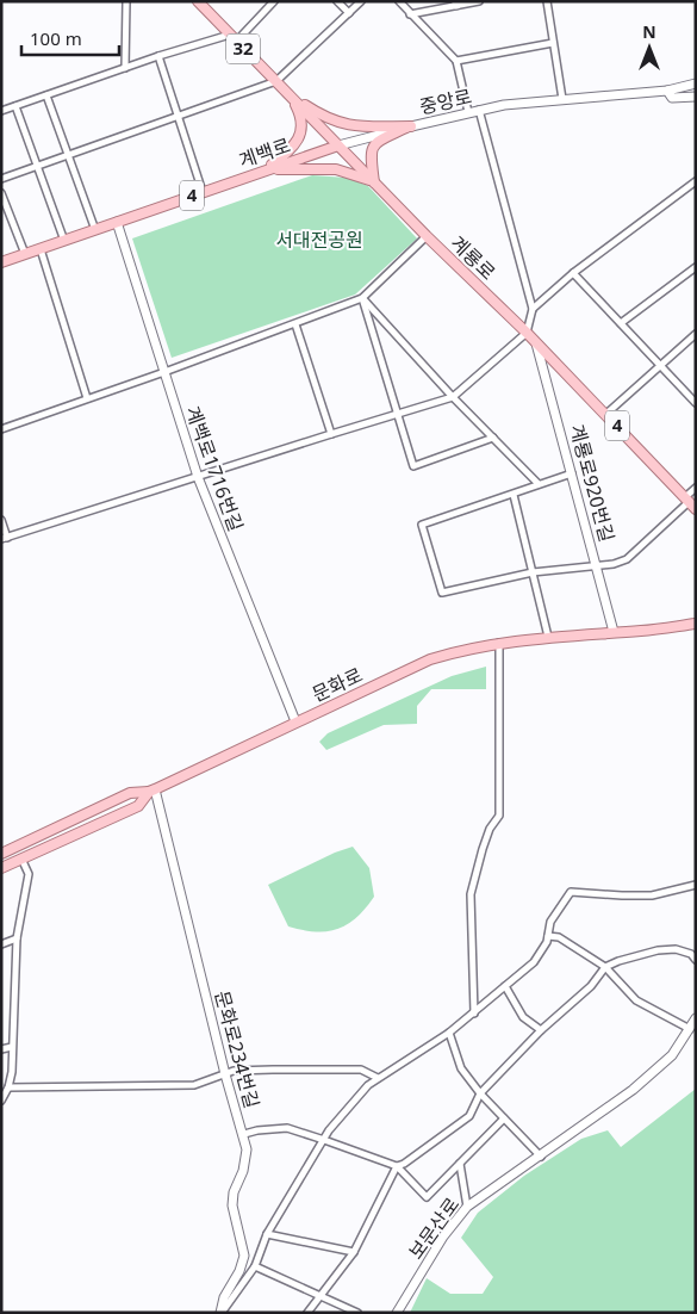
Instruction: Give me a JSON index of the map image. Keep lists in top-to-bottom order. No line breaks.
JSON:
{"streets":{"main road":["32","중앙로","계백로","4","계룡로","계백로1716번길","계룡로920번길","문화로","문화로234번길","보문산로"]},"crossings":[["중앙로","계백로"],["중앙로","계룡로"],["계백로","계룡로"],["계백로","계백로1716번길"],["계룡로","계룡로920번길"],["계백로1716번길","문화로"],["계룡로920번길","문화로"],["문화로","문화로234번길"]],"parks":["서대전공원"],"scale_bar":"100 m","north":"top"}
